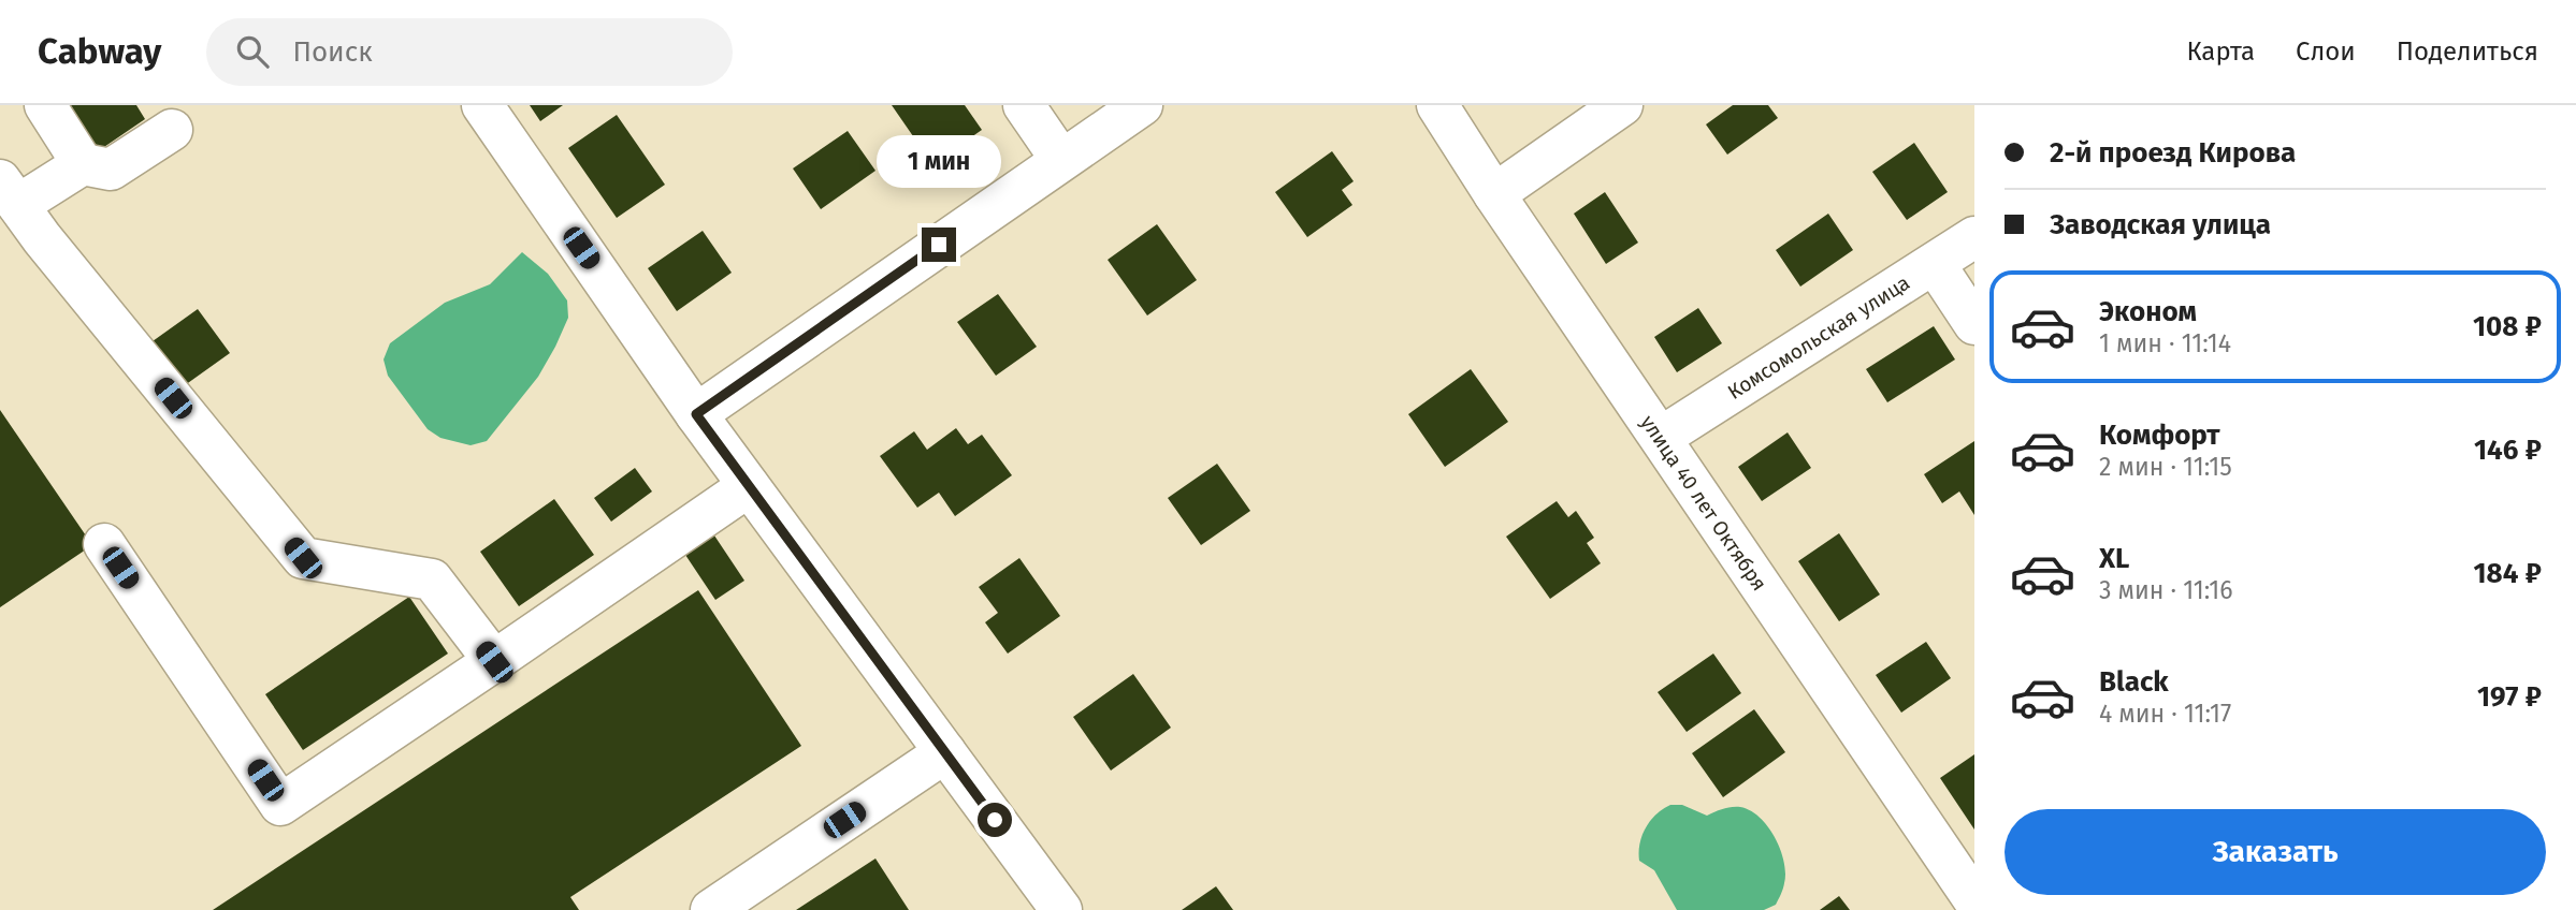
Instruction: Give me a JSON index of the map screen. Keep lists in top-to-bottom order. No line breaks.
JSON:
{"streets":{"street":["Комсомольская улица","улица 40 лет Октября"]},"crossings":[["Комсомольская улица","улица 40 лет Октября"]],"page":{"header":"Cabway","search":"Поиск","nav":["Карта","Слои","Поделиться"],"banner":["2-й проезд Кирова","Заводская улица"],"bubble":"1 мин","list":[{"name":"Эконом","note":"1 мин · 11:14","value":"108 ₽"},{"name":"Комфорт","note":"2 мин · 11:15","value":"146 ₽"},{"name":"XL","note":"3 мин · 11:16","value":"184 ₽"},{"name":"Black","note":"4 мин · 11:17","value":"197 ₽"}],"buttons":"Заказать"}}
